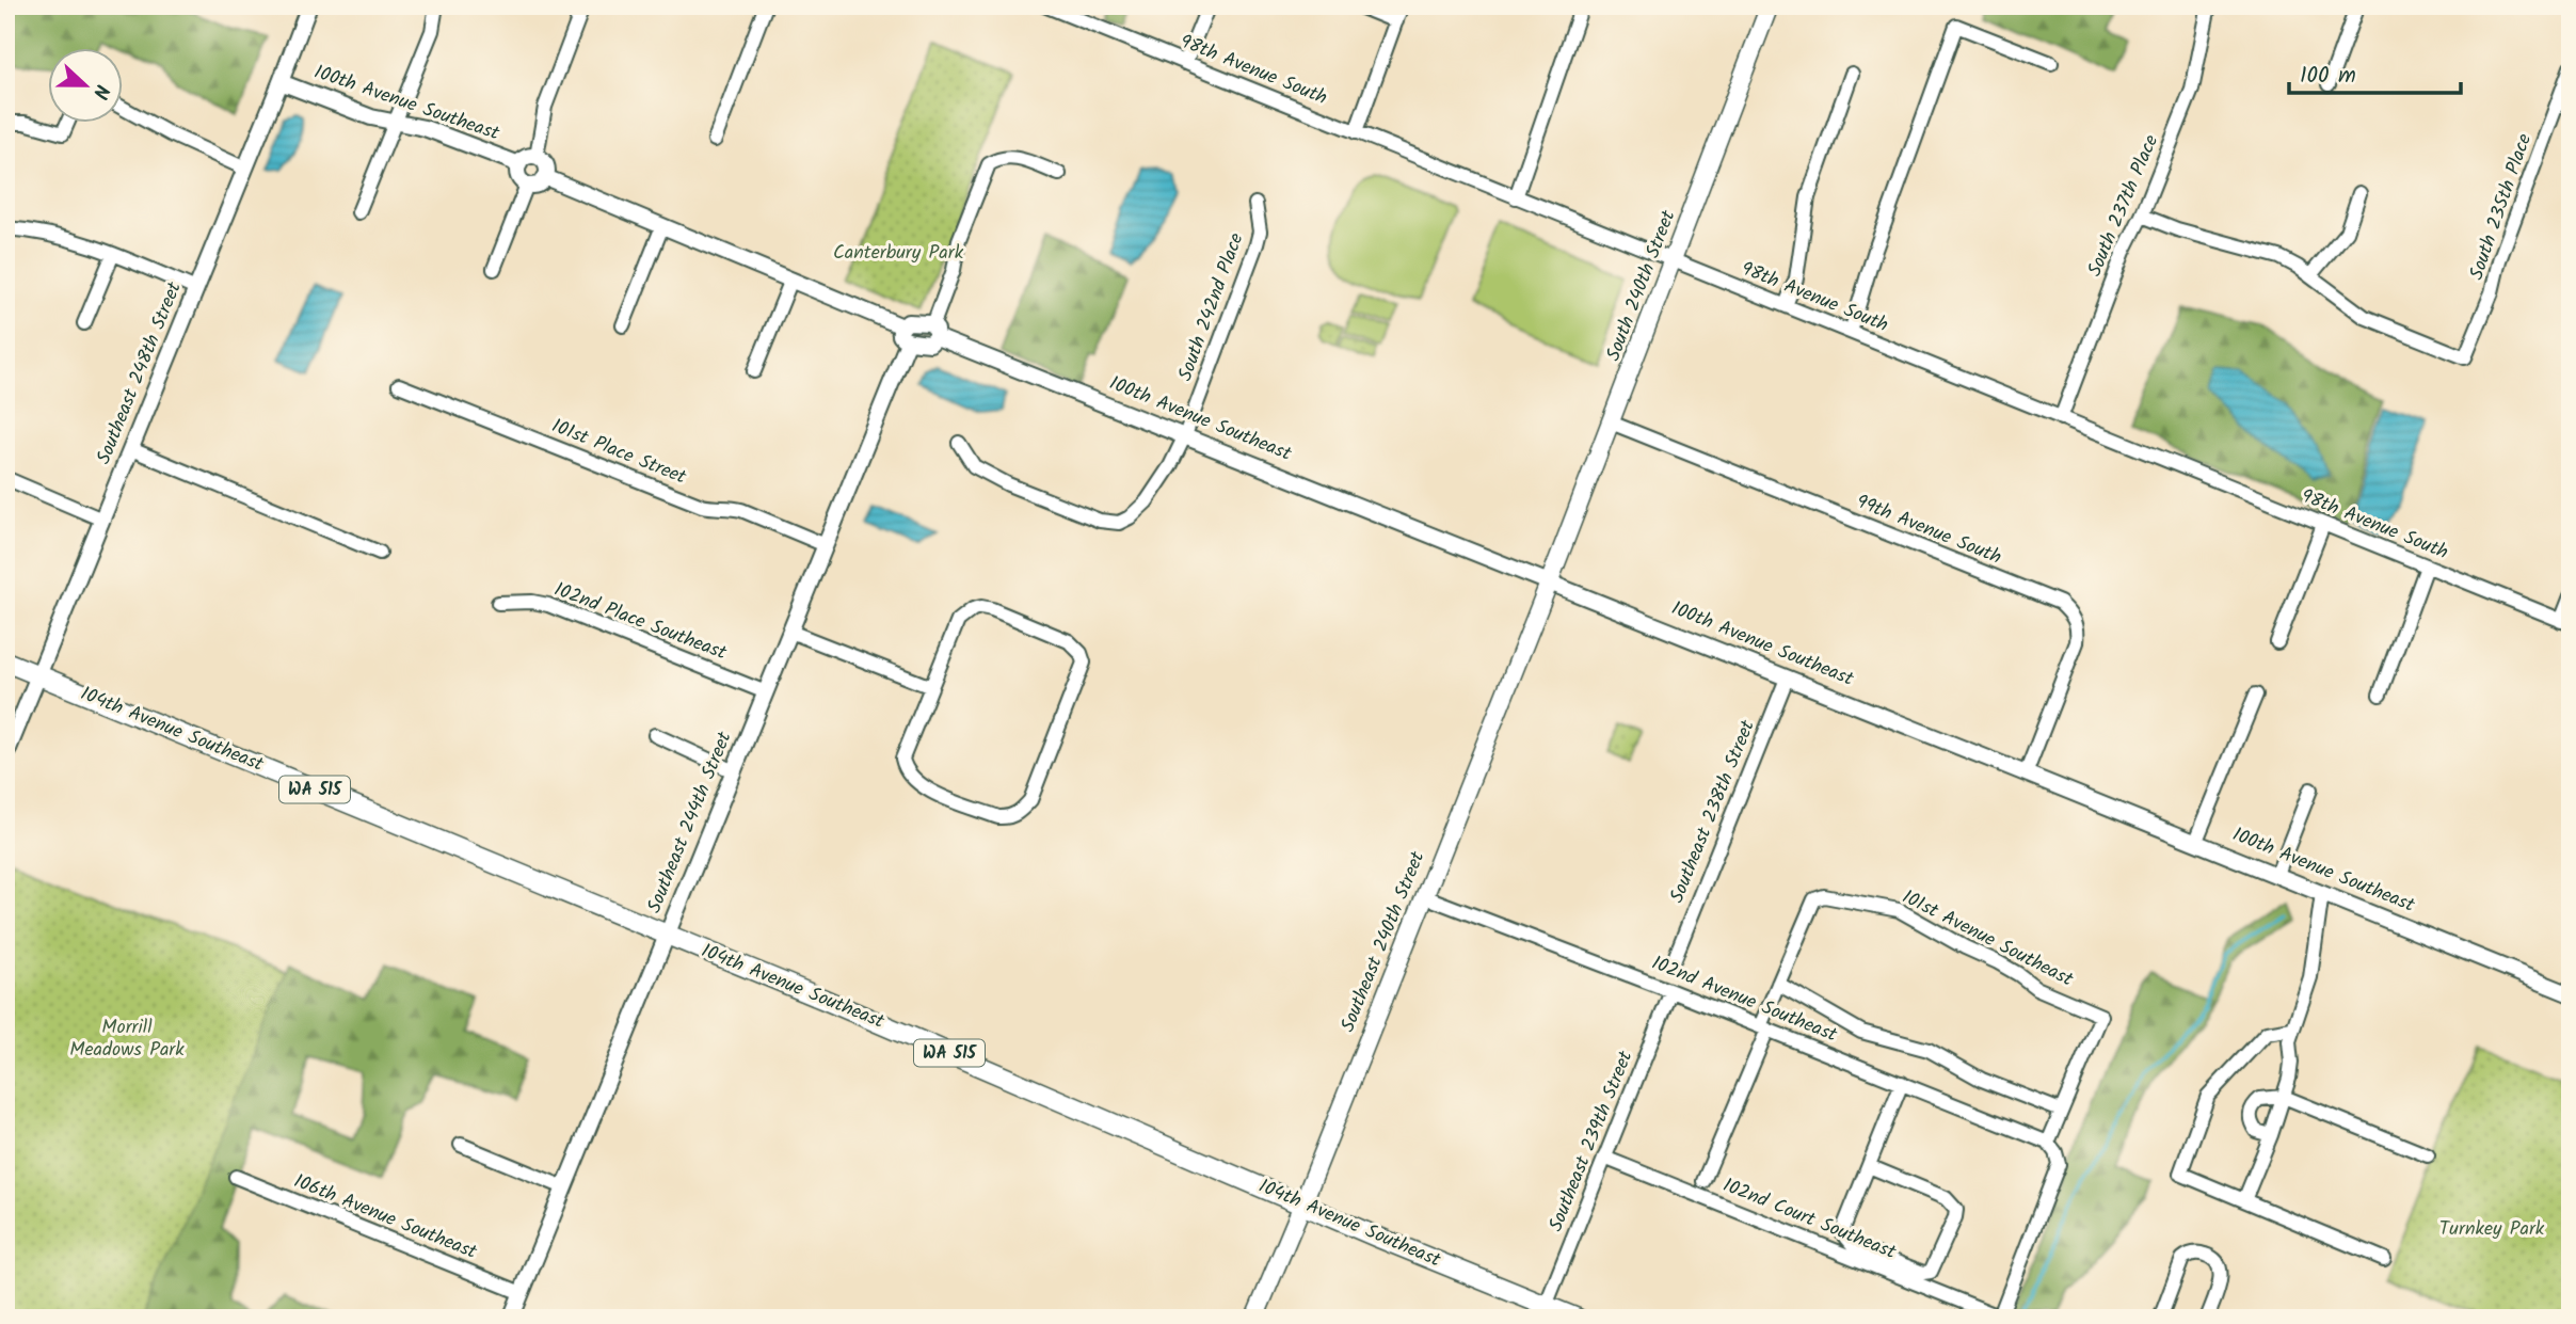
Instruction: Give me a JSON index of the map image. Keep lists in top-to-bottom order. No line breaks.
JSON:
{"streets":{"main road":["South 240th Street","104th Avenue Southeast","WA 515","Southeast 240th Street"],"street":["98th Avenue South","100th Avenue Southeast","South 237th Place","South 235th Place","South 242nd Place","Southeast 248th Street","101st Place Street","99th Avenue South","102nd Place Southeast","Southeast 238th Street","Southeast 244th Street","101st Avenue Southeast","102nd Avenue Southeast","Southeast 239th Street","106th Avenue Southeast","102nd Court Southeast"]},"crossings":[["98th Avenue South","South 237th Place"],["98th Avenue South","South 240th Street"],["100th Avenue Southeast","South 240th Street"],["100th Avenue Southeast","South 242nd Place"],["100th Avenue Southeast","Southeast 248th Street"],["100th Avenue Southeast","99th Avenue South"],["100th Avenue Southeast","Southeast 238th Street"],["100th Avenue Southeast","Southeast 240th Street"],["South 240th Street","99th Avenue South"],["South 240th Street","Southeast 240th Street"],["Southeast 248th Street","104th Avenue Southeast"],["101st Place Street","Southeast 244th Street"],["102nd Place Southeast","Southeast 244th Street"],["104th Avenue Southeast","Southeast 244th Street"],["104th Avenue Southeast","Southeast 240th Street"],["104th Avenue Southeast","Southeast 239th Street"],["Southeast 244th Street","106th Avenue Southeast"],["101st Avenue Southeast","102nd Avenue Southeast"],["Southeast 240th Street","102nd Avenue Southeast"],["102nd Avenue Southeast","Southeast 239th Street"],["Southeast 239th Street","102nd Court Southeast"]],"parks":["Canterbury Park","Morrill Meadows Park","Turnkey Park"],"scale_bar":"100 m","north":"right"}
